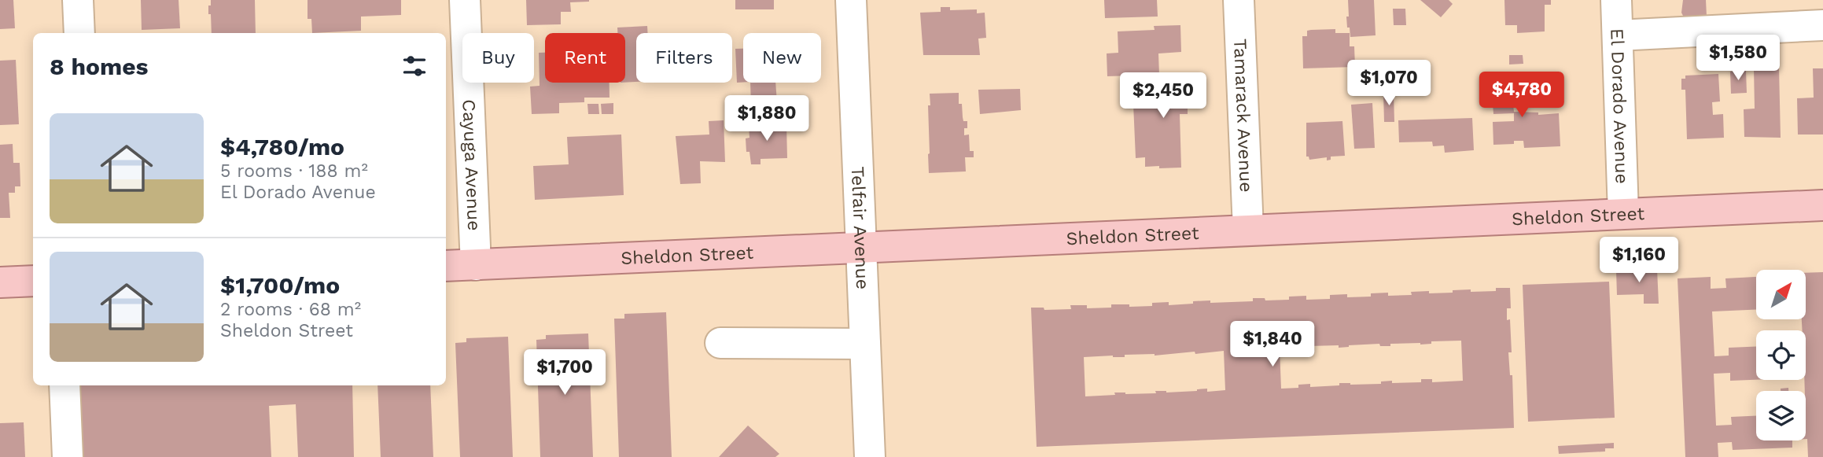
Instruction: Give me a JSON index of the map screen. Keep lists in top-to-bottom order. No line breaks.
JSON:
{"streets":{"main road":["Sheldon Street"],"street":["El Dorado Avenue","Tamarack Avenue","Cayuga Avenue","Telfair Avenue"]},"crossings":[["El Dorado Avenue","Sheldon Street"],["Tamarack Avenue","Sheldon Street"],["Cayuga Avenue","Sheldon Street"],["Sheldon Street","Telfair Avenue"]],"north":"top right","page":{"chip":["Buy","Rent","Filters","New"],"heading":"8 homes","price":["$1,580","$1,070","$4,780","$2,450","$1,880","$1,160","$1,840","$1,700"],"list":[{"name":"$4,780/mo","note":"5 rooms · 188 m² · El Dorado Avenue"},{"name":"$1,700/mo","note":"2 rooms · 68 m² · Sheldon Street"}]}}
